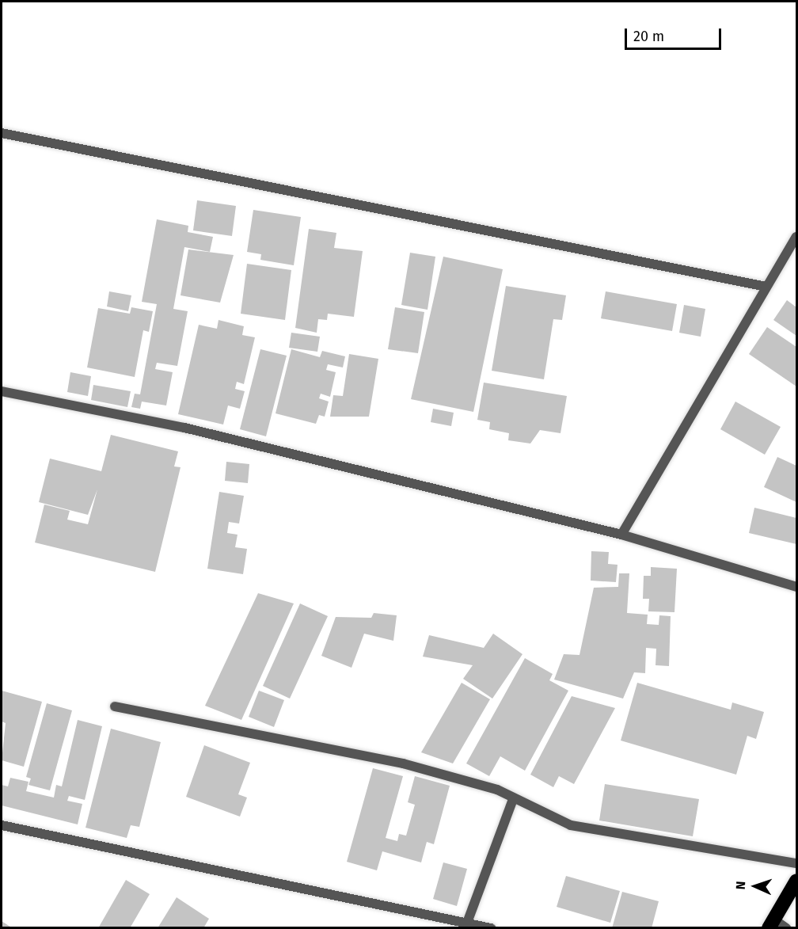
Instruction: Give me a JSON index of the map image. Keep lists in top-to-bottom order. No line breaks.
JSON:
{"scale_bar":"20 m","north":"left"}
